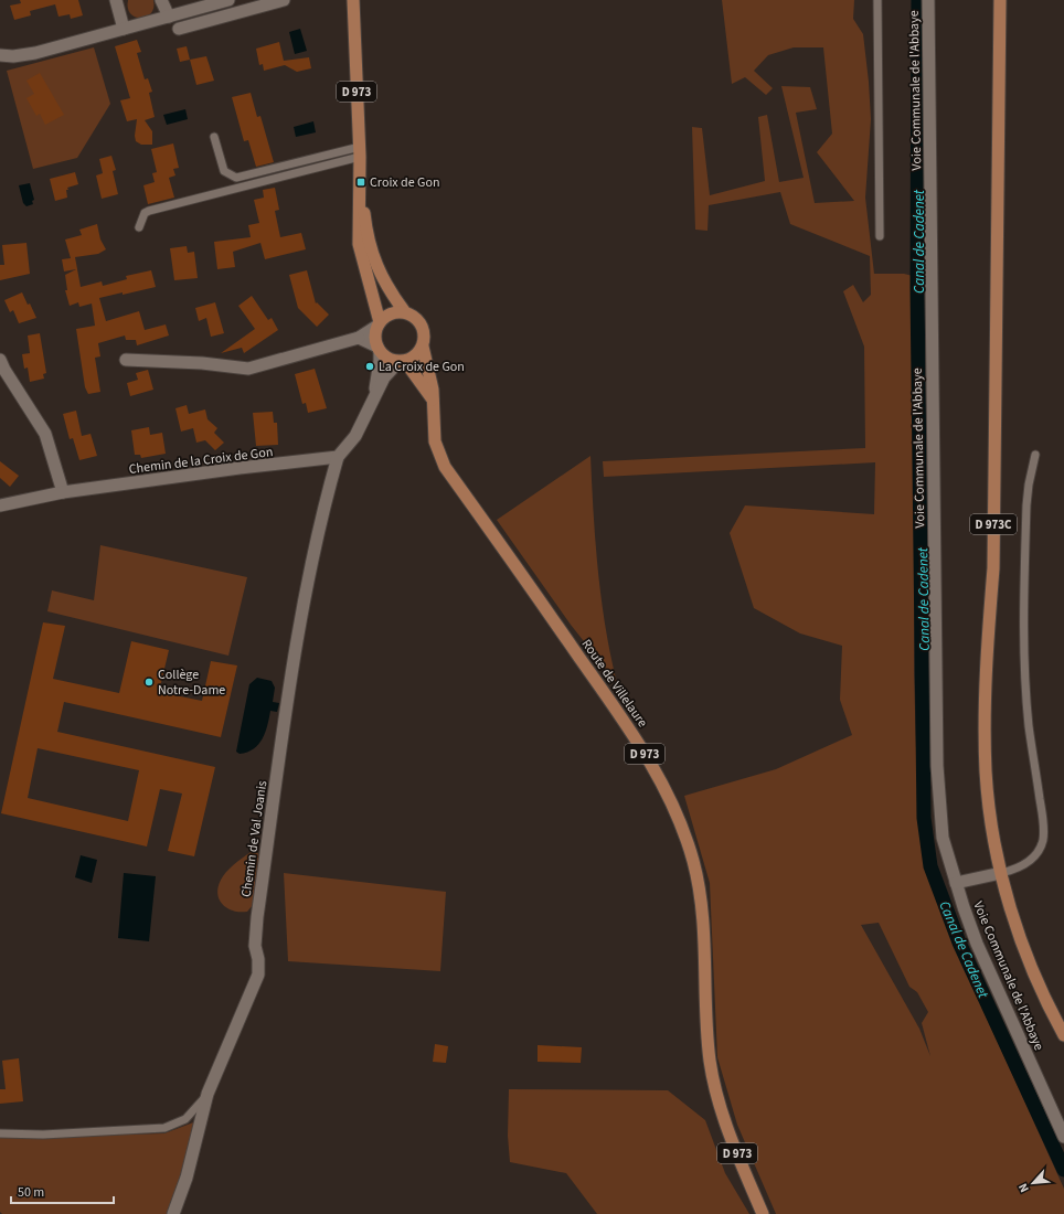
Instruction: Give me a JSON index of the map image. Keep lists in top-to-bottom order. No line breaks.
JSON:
{"streets":{"main road":["D 973","D 973C","Route de Villelaure"],"street":["Voie Communale de l'Abbaye","Chemin de la Croix de Gon","Chemin de Val Joanis"]},"crossings":[["D 973","Route de Villelaure"],["Chemin de la Croix de Gon","Chemin de Val Joanis"]],"water":["Canal de Cadenet"],"places":{"transit":["Croix de Gon"],"other":["La Croix de Gon","Collège Notre-Dame"]},"scale_bar":"50 m","north":"bottom left"}
